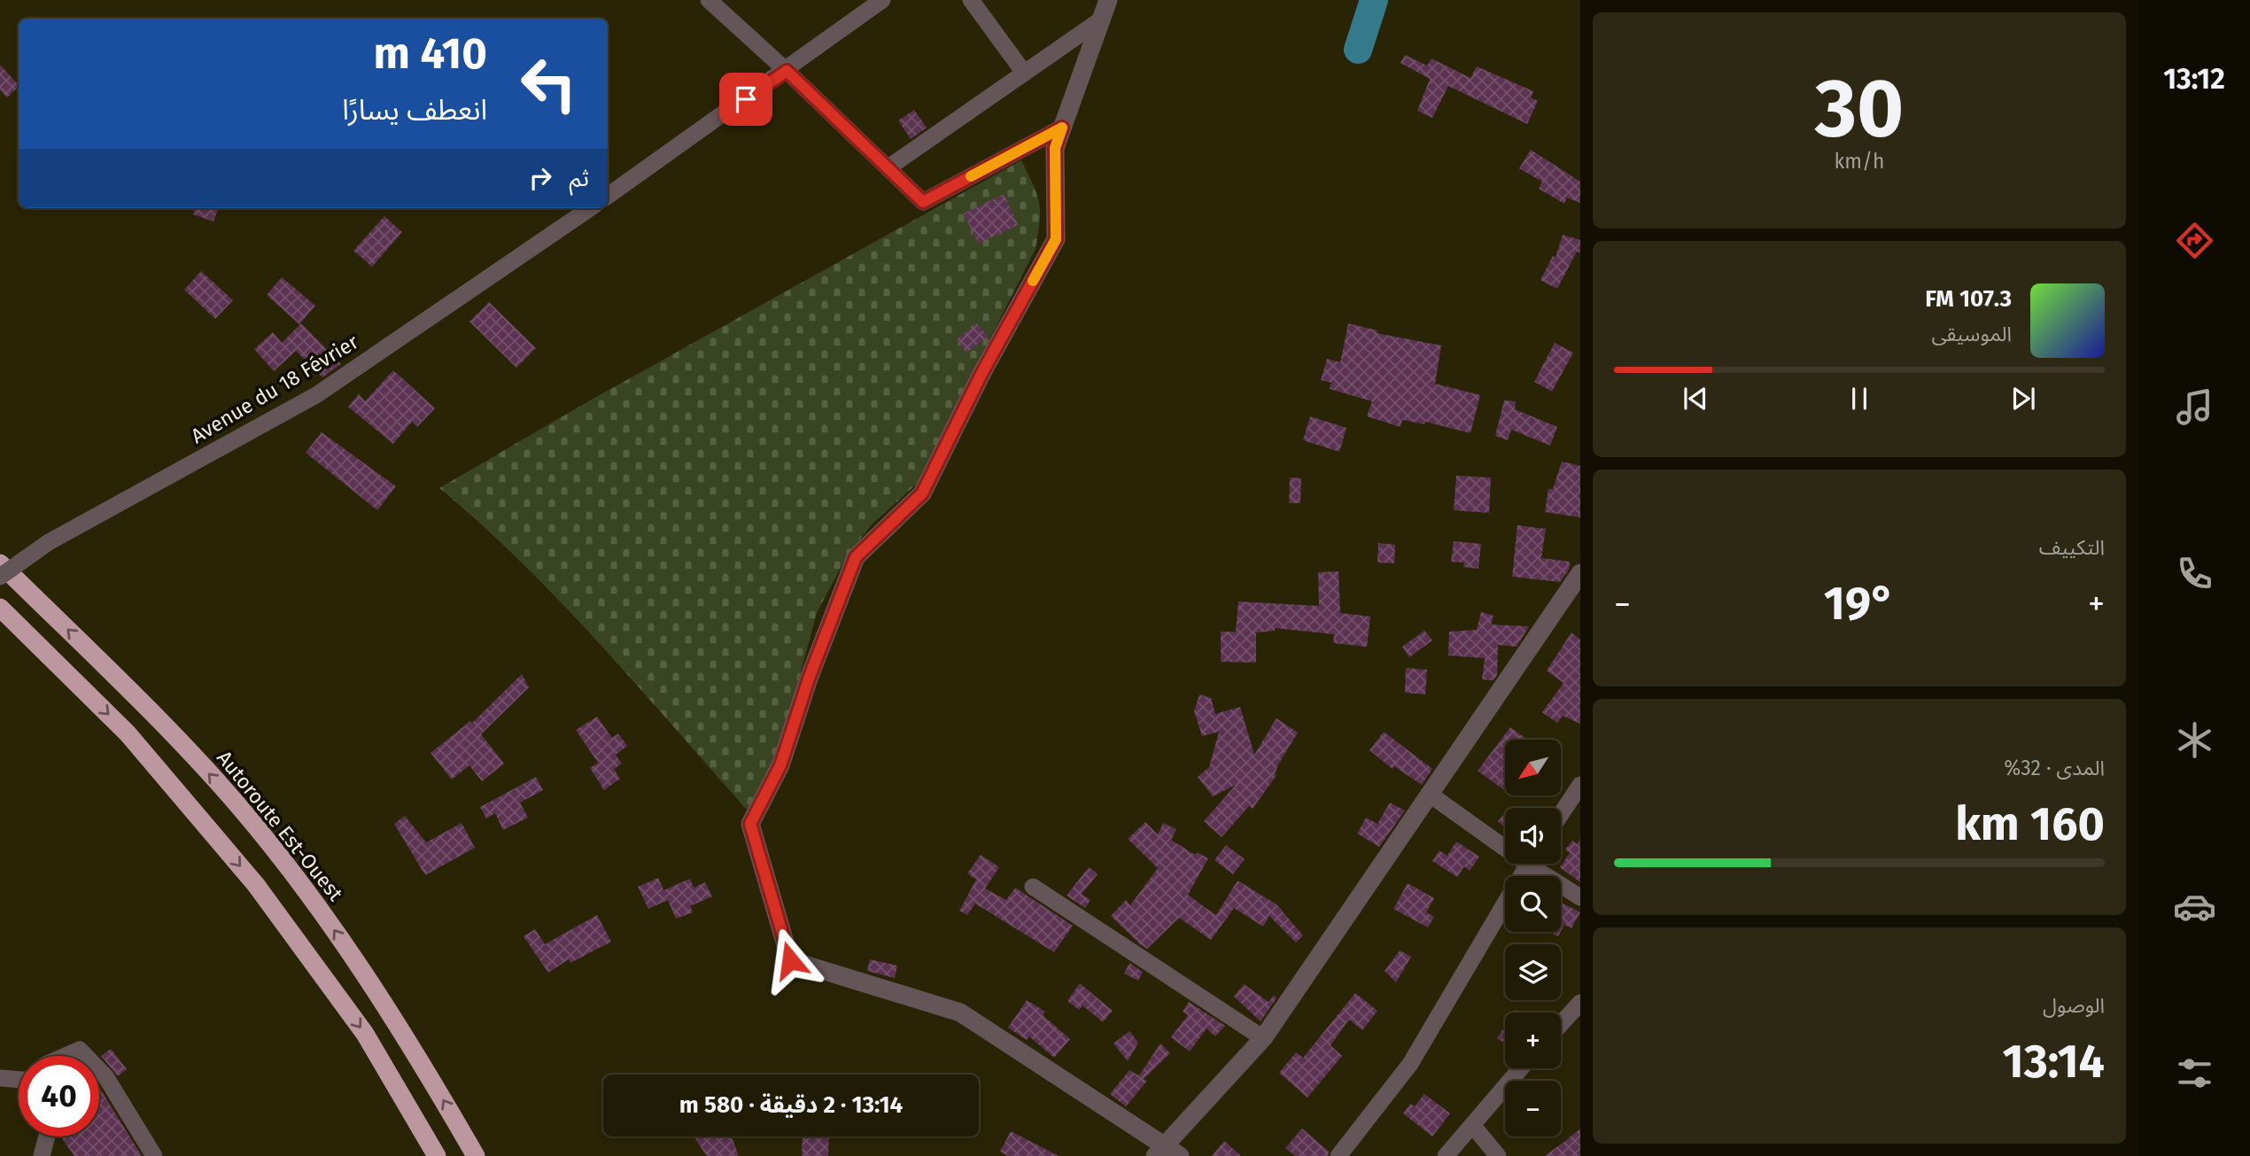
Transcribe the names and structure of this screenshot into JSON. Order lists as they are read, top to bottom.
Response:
{
  "streets": {
    "highway": ["Autoroute Est-Ouest"],
    "street": ["Avenue du 18 Février"]
  },
  "north": "bottom left",
  "page": {
    "tabs": "13:12",
    "tile": [
      ["30", "km/h"],
      "التكييف",
      ["المدى · 32%", "160 km"],
      ["الوصول", "13:14"]
    ],
    "turn": ["410 m", "انعطف يسارًا"],
    "then": "ثم",
    "song": ["107.3 FM", "الموسيقى"],
    "heat": ["−", "19°", "+"],
    "map_buttons": ["+", "−"],
    "limit": "40",
    "trip": "13:14 · 2 دقيقة · 580 m"
  }
}
